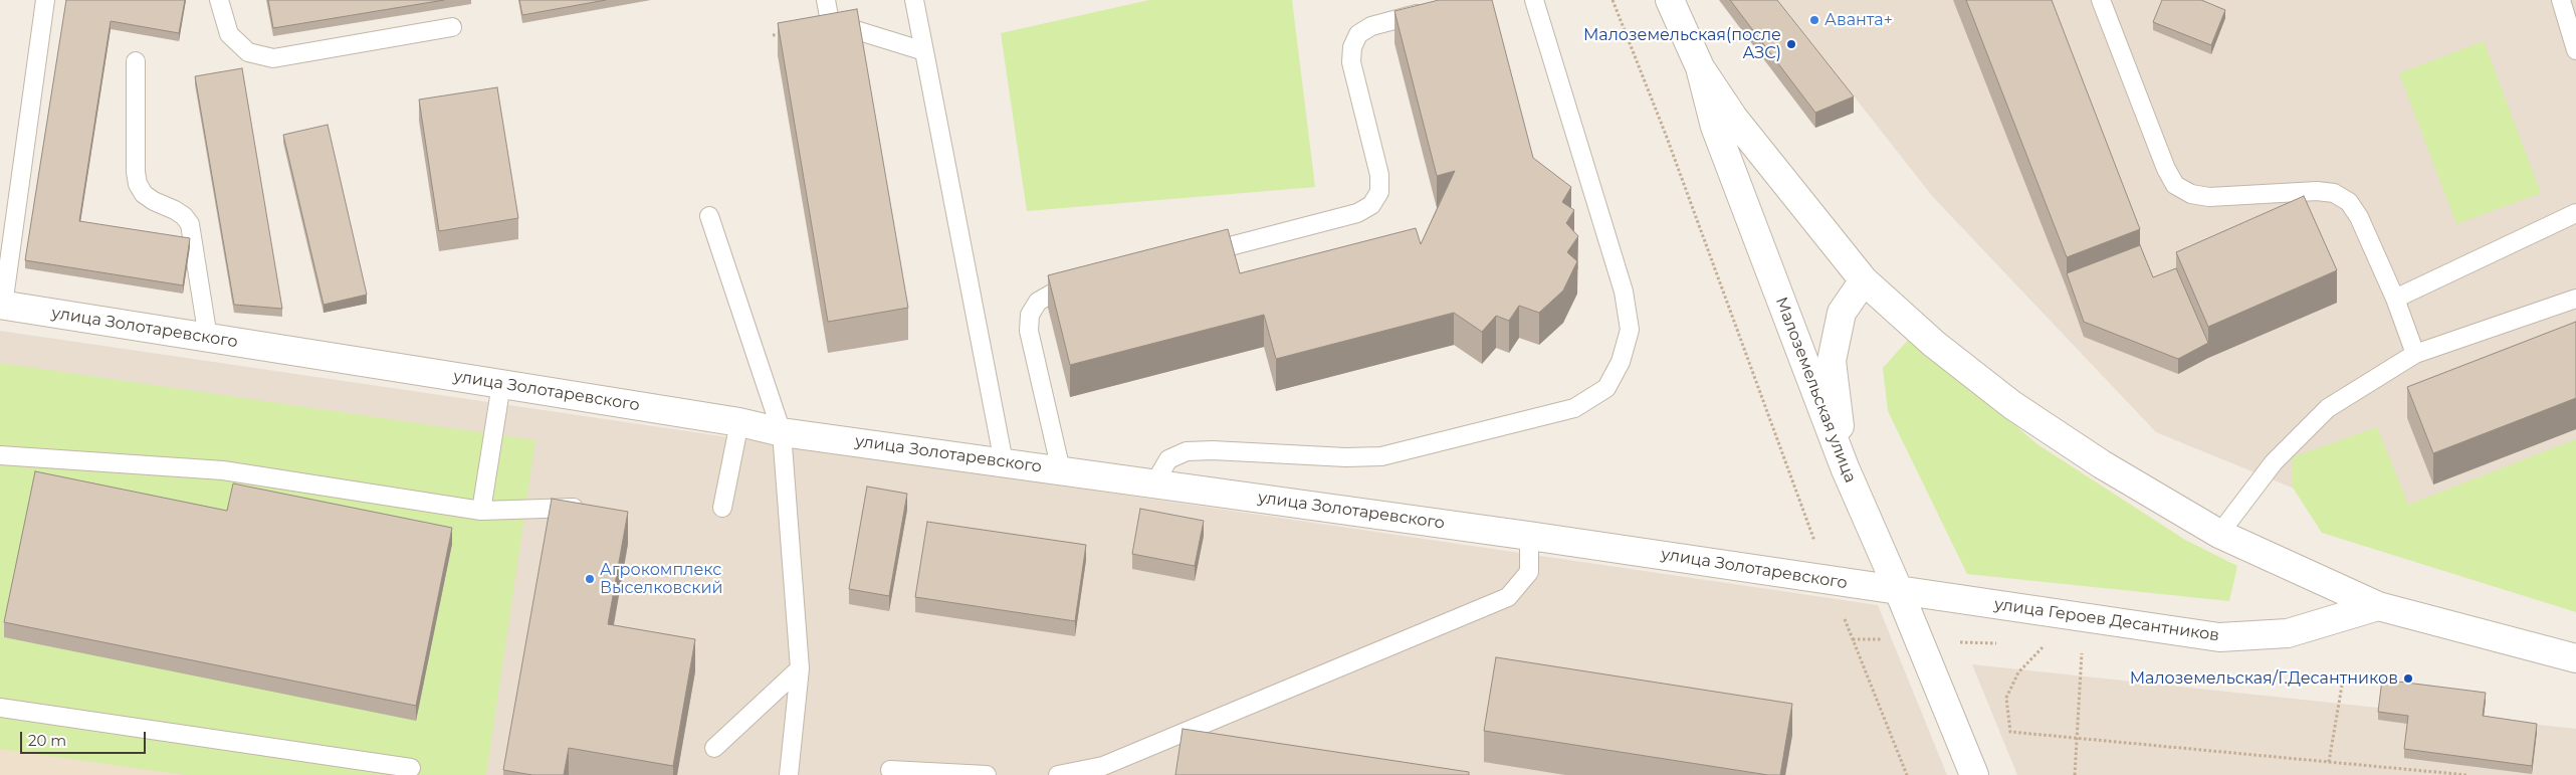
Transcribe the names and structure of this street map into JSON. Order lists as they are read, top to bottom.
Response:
{
  "streets": {
    "street": ["улица Золотаревского", "Малоземельская улица", "улица Героев Десантников"]
  },
  "crossings": [
    ["улица Золотаревского", "Малоземельская улица"],
    ["улица Золотаревского", "улица Героев Десантников"],
    ["Малоземельская улица", "улица Героев Десантников"]
  ],
  "places": [
    "Аванта+",
    "Малоземельская(после АЗС)",
    "Агрокомплекс Выселковский",
    "Малоземельская/Г.Десантников"
  ],
  "scale_bar": "20 m"
}
